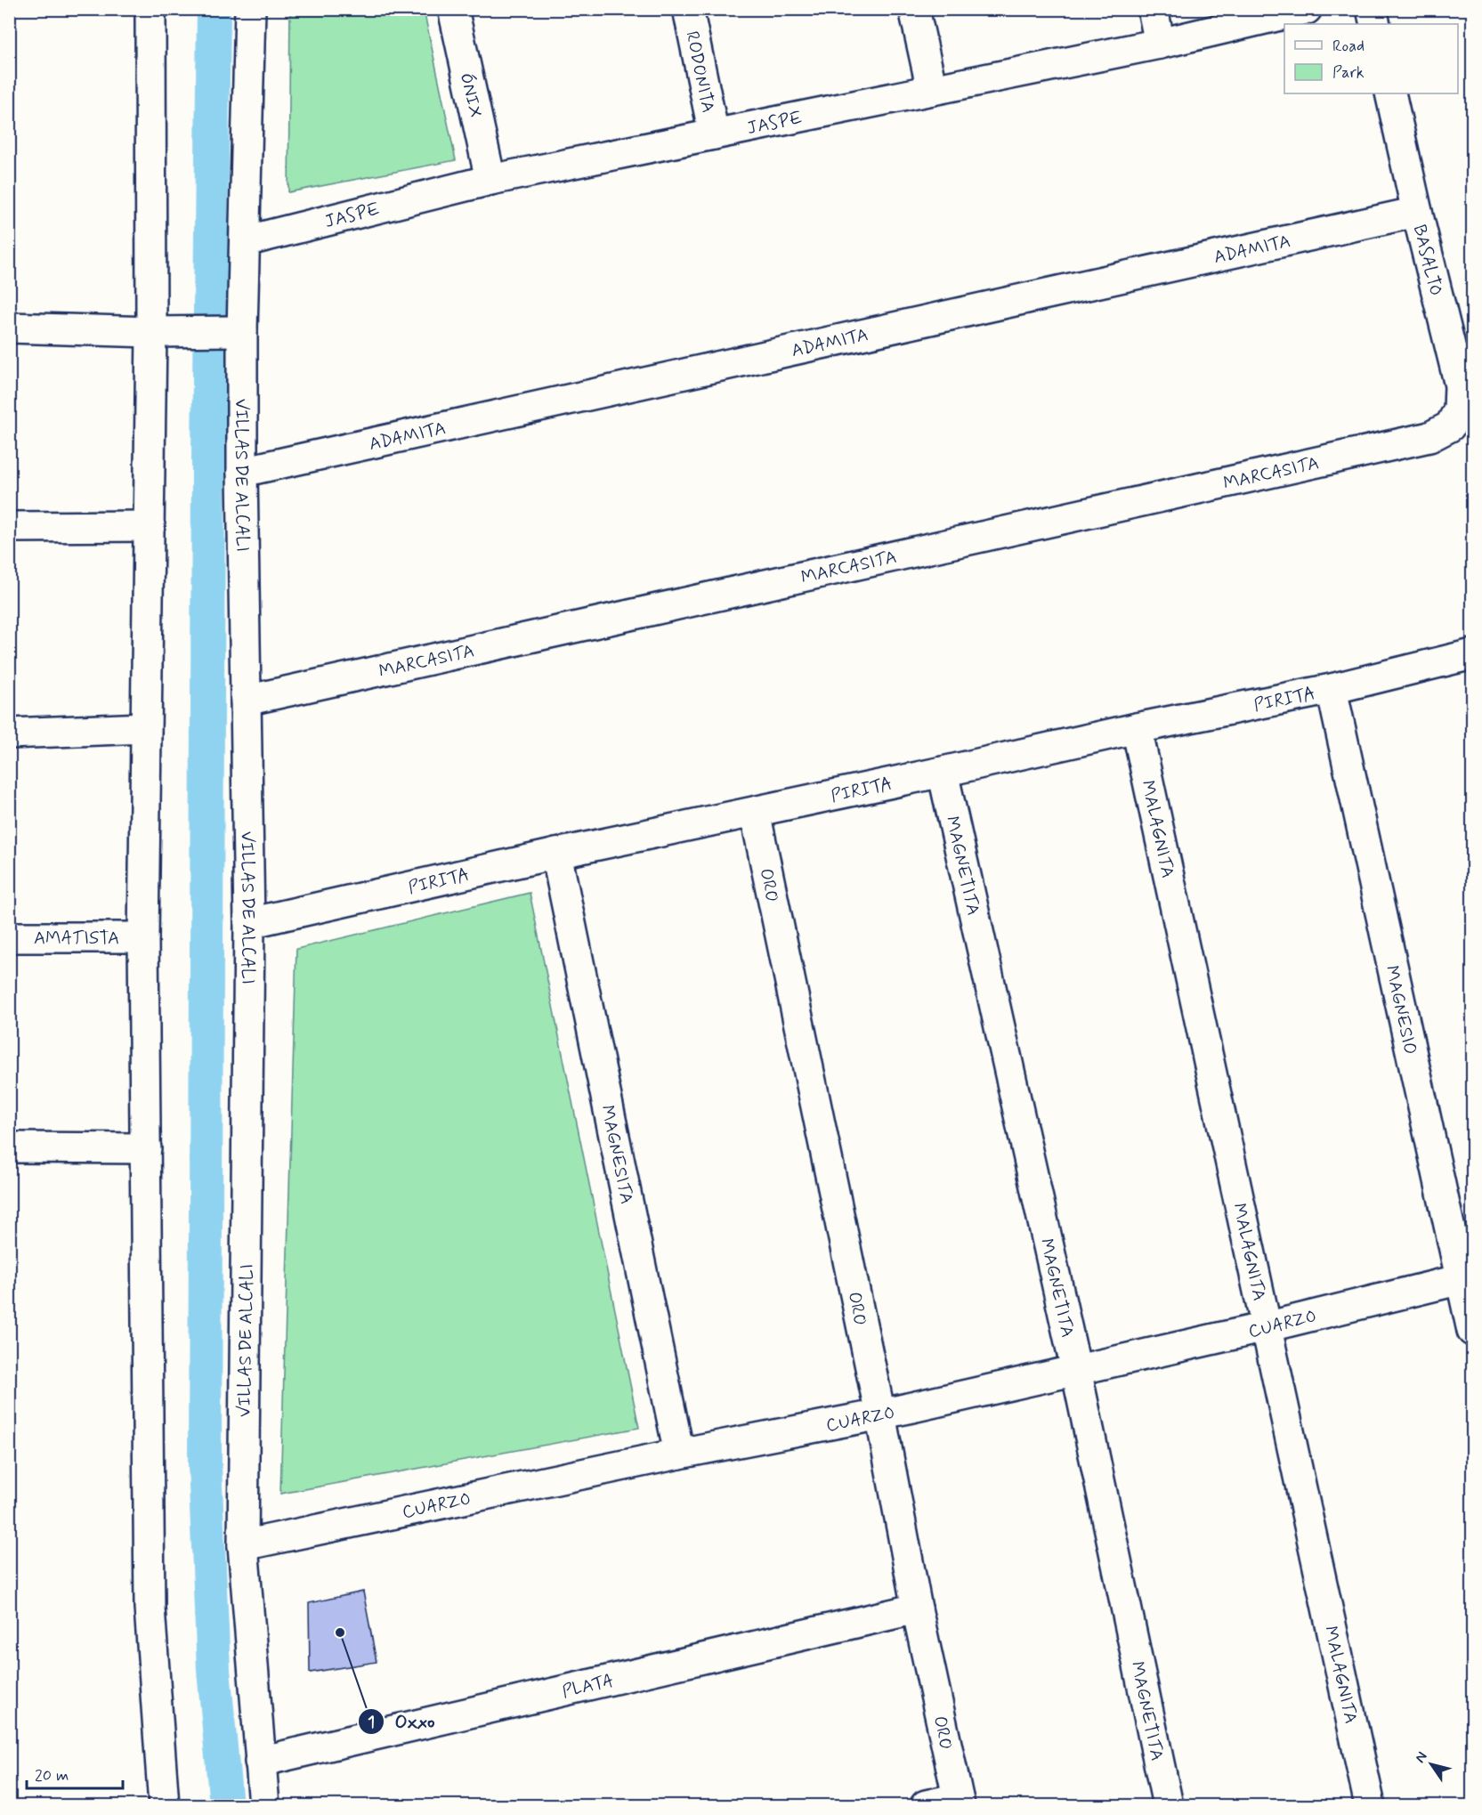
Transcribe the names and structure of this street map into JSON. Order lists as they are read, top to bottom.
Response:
{
  "streets": {
    "street": [
      "RODONITA",
      "ÓNIX",
      "JASPE",
      "ADAMITA",
      "BASALTO",
      "MARCASITA",
      "VILLAS DE ALCALI",
      "PIRITA",
      "MALAGNITA",
      "MAGNETITA",
      "ORO",
      "AMATISTA",
      "MAGNESIO",
      "MAGNESITA",
      "CUARZO",
      "PLATA"
    ]
  },
  "crossings": [
    ["RODONITA", "JASPE"],
    ["ÓNIX", "JASPE"],
    ["JASPE", "VILLAS DE ALCALI"],
    ["ADAMITA", "BASALTO"],
    ["ADAMITA", "VILLAS DE ALCALI"],
    ["BASALTO", "MARCASITA"],
    ["MARCASITA", "VILLAS DE ALCALI"],
    ["VILLAS DE ALCALI", "PIRITA"],
    ["VILLAS DE ALCALI", "CUARZO"],
    ["VILLAS DE ALCALI", "PLATA"],
    ["PIRITA", "MALAGNITA"],
    ["PIRITA", "MAGNETITA"],
    ["PIRITA", "ORO"],
    ["PIRITA", "MAGNESIO"],
    ["PIRITA", "MAGNESITA"],
    ["MALAGNITA", "CUARZO"],
    ["MAGNETITA", "CUARZO"],
    ["ORO", "CUARZO"],
    ["ORO", "PLATA"],
    ["MAGNESIO", "CUARZO"],
    ["MAGNESITA", "CUARZO"]
  ],
  "places": ["Oxxo"],
  "legend": ["Road", "Park"],
  "scale_bar": "20 m",
  "north": "top left"
}
